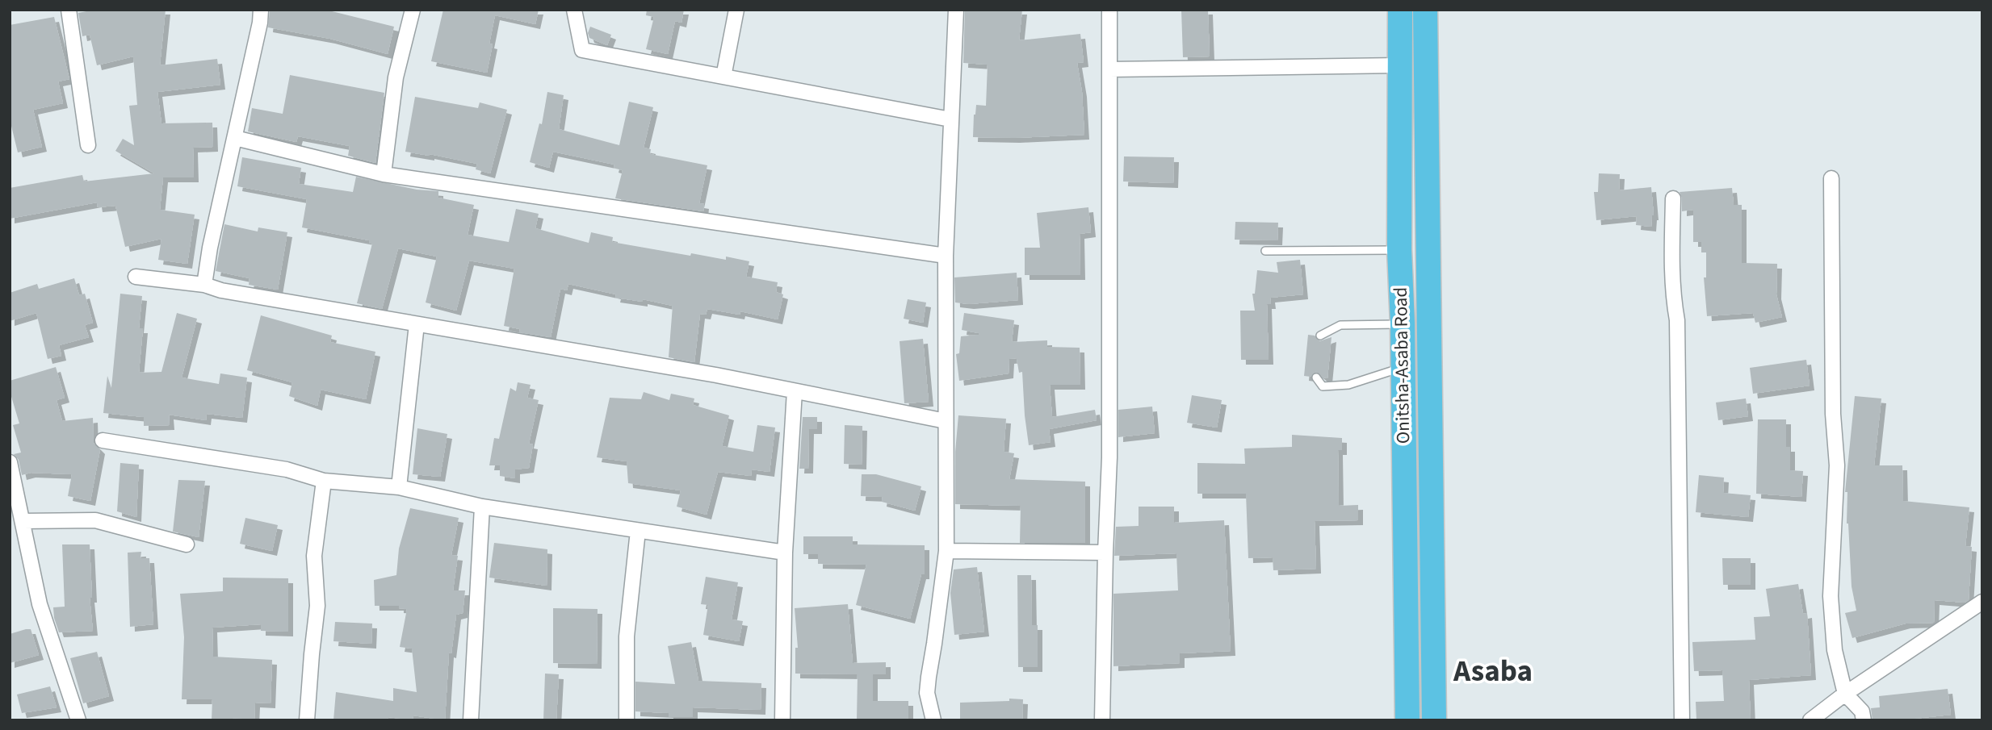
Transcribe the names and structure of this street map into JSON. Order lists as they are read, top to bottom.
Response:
{
  "streets": {
    "highway": ["Onitsha-Asaba Road"]
  },
  "districts": ["Asaba"]
}
